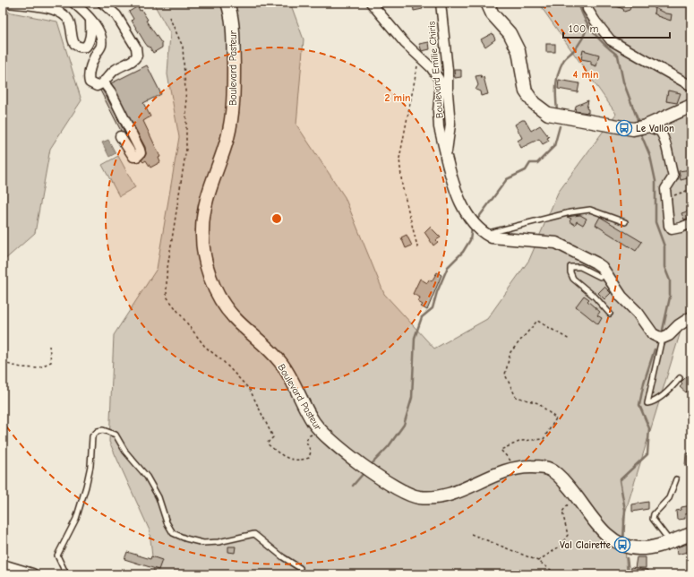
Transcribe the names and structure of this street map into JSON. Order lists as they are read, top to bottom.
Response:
{
  "streets": {
    "main road": ["Boulevard Pasteur"],
    "street": ["Boulevard Emilie Chiris"]
  },
  "places": {
    "bus stop": ["Le Vallon", "Val Clairette"]
  },
  "scale_bar": "100 m",
  "rings": ["4 min", "2 min"]
}
